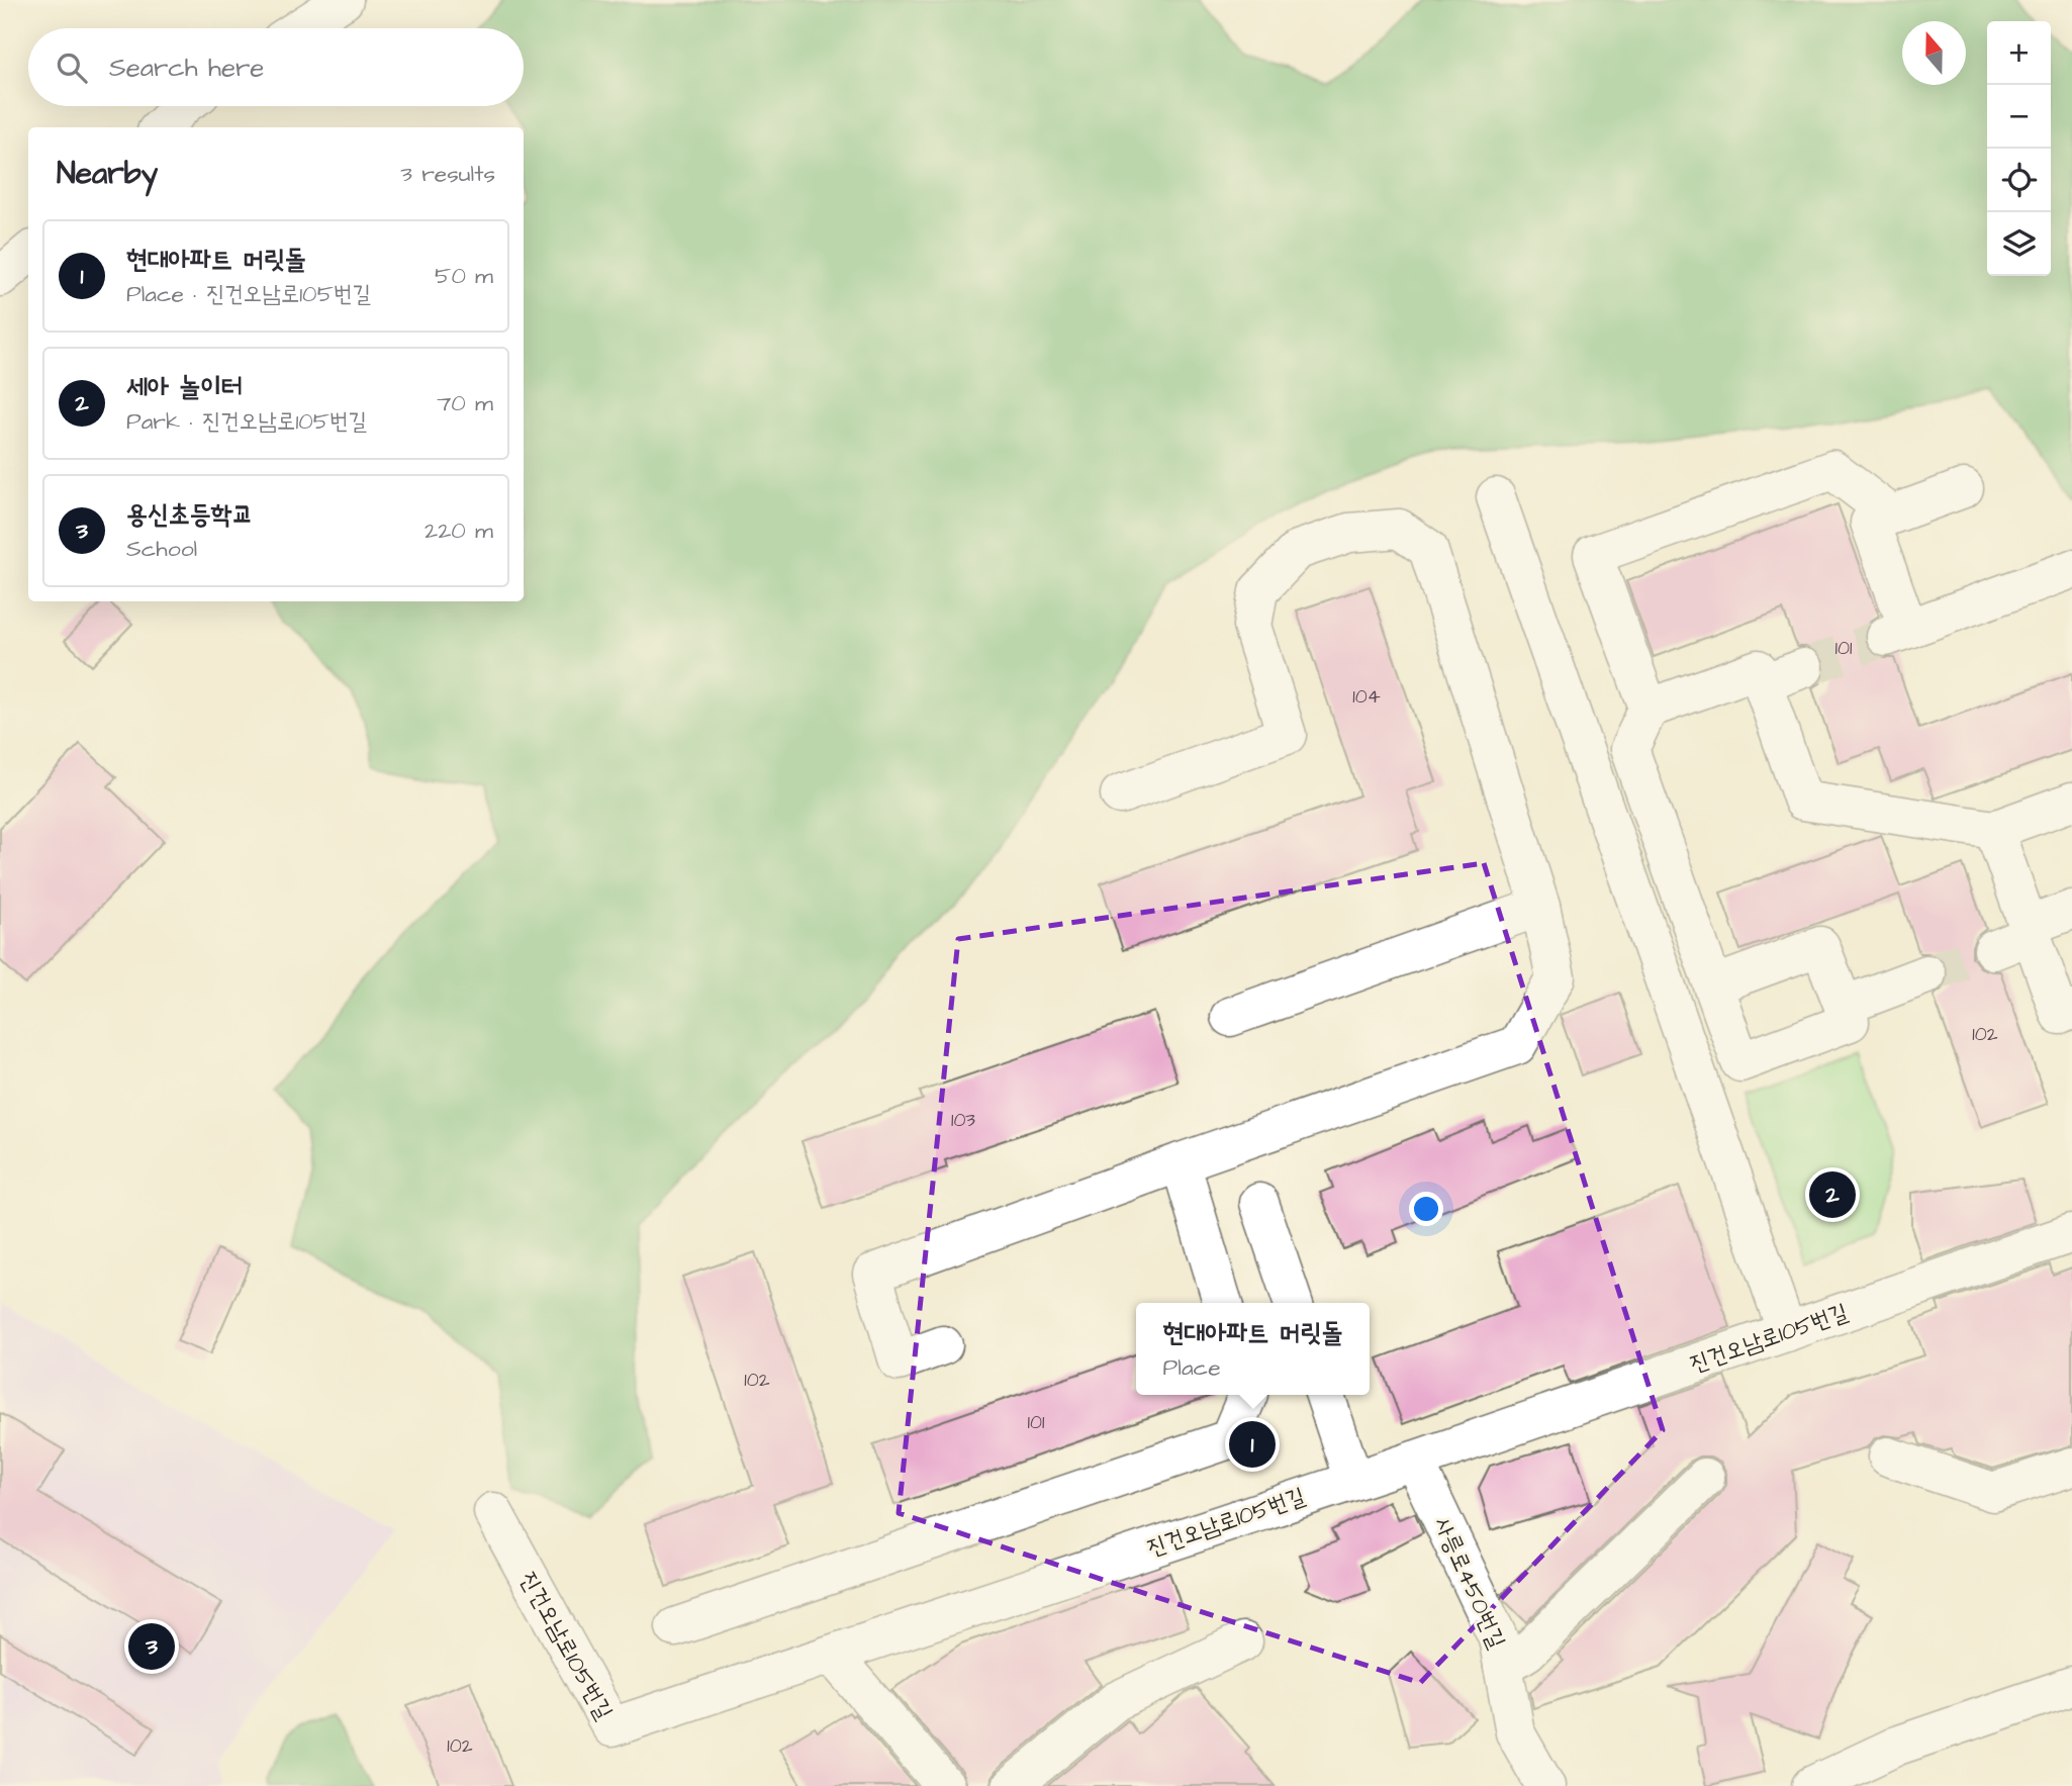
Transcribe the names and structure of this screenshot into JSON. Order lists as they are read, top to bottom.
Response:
{
  "streets": {
    "street": ["진건오남로105번길", "사릉로450번길"]
  },
  "crossings": [
    ["진건오남로105번길", "사릉로450번길"]
  ],
  "house_numbers": [
    "101",
    "104",
    "102",
    "103",
    "102",
    "101",
    "102"
  ],
  "north": "top",
  "page": {
    "map_buttons": ["+", "−"],
    "search": "Search here",
    "heading": ["Nearby", "3 results"],
    "list": [
      {
        "mark": "1",
        "name": "현대아파트 머릿돌",
        "note": "Place · 진건오남로105번길",
        "value": "50 m"
      },
      {
        "mark": "2",
        "name": "세아 놀이터",
        "note": "Park · 진건오남로105번길",
        "value": "70 m"
      },
      {
        "mark": "3",
        "name": "용신초등학교",
        "note": "School",
        "value": "220 m"
      }
    ],
    "pins": ["2", "1", "3"],
    "popup": ["현대아파트 머릿돌", "Place"]
  }
}
